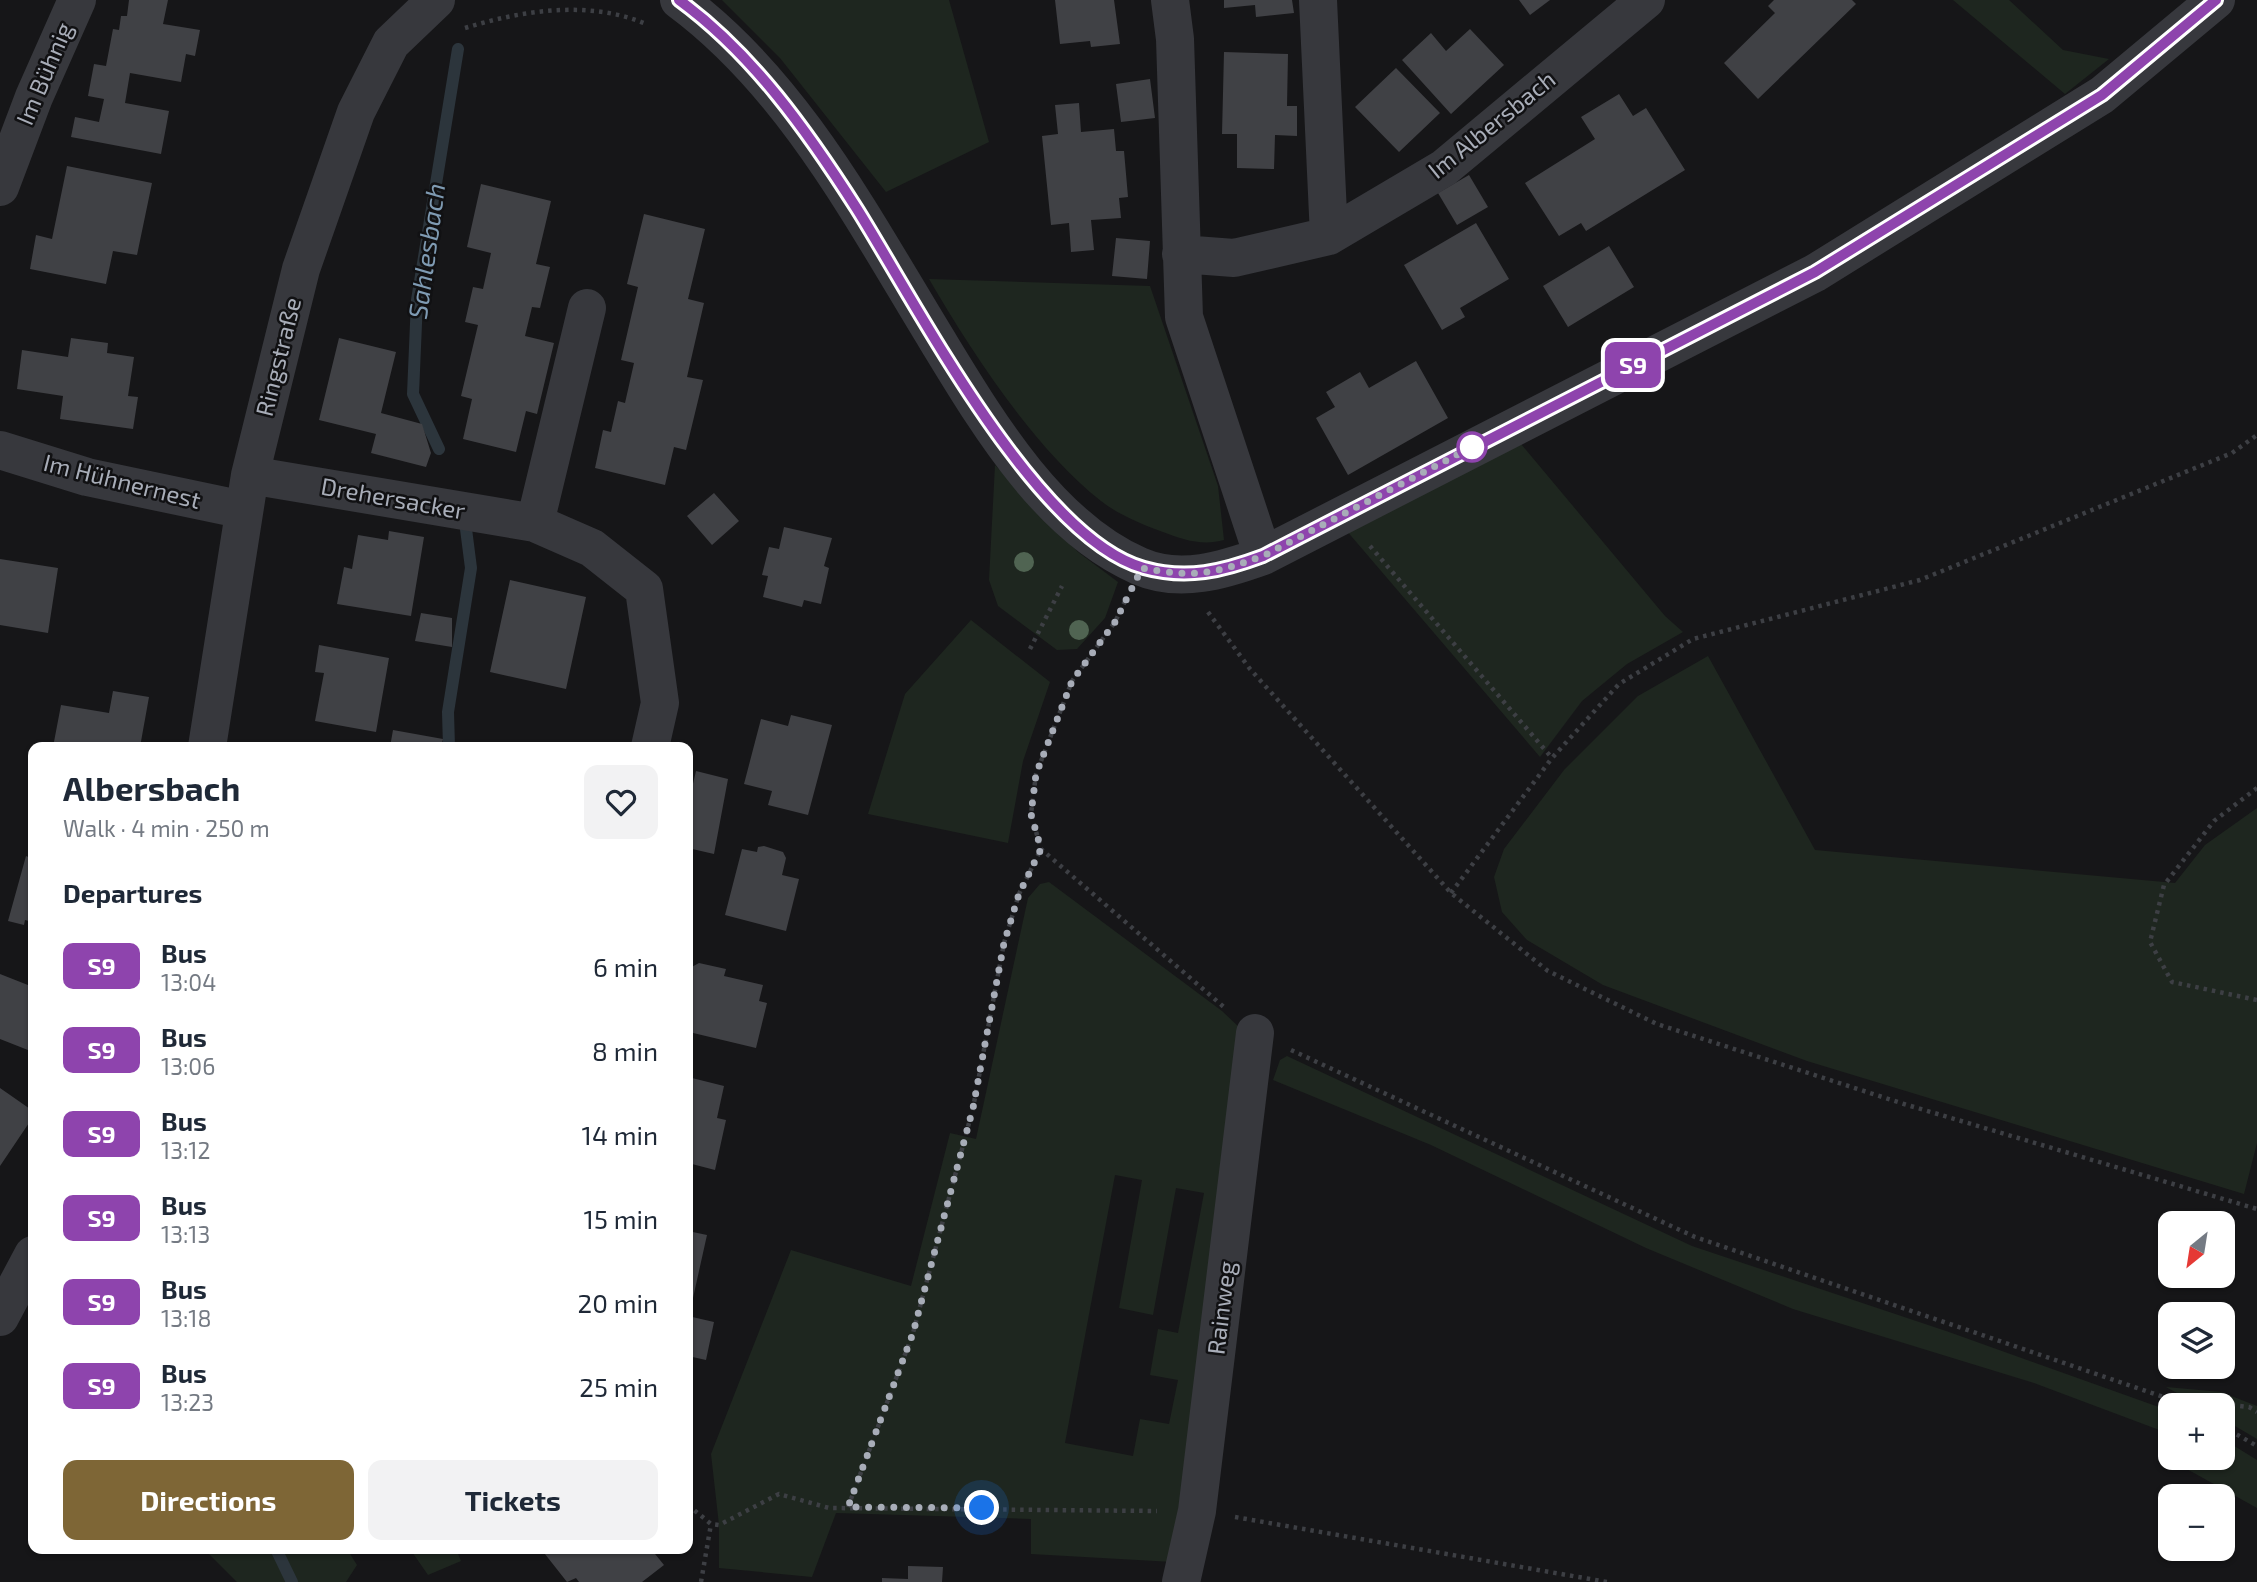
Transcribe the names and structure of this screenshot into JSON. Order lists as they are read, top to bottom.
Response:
{
  "streets": {
    "street": [
      "Im Bühnig",
      "Im Albersbach",
      "Ringstraße",
      "Im Hühnernest",
      "Drehersacker",
      "Rainweg"
    ]
  },
  "crossings": [
    ["Ringstraße", "Im Hühnernest"],
    ["Ringstraße", "Drehersacker"],
    ["Im Hühnernest", "Drehersacker"]
  ],
  "water": ["Sahlesbach"],
  "lines": ["bus line S9"],
  "north": "bottom left",
  "page": {
    "on_map": "S9",
    "heading": [
      ["Albersbach", "Walk · 4 min · 250 m"],
      "Departures"
    ],
    "list": [
      {
        "mark": "S9",
        "name": "Bus",
        "note": "13:04",
        "value": "6 min"
      },
      {
        "mark": "S9",
        "name": "Bus",
        "note": "13:06",
        "value": "8 min"
      },
      {
        "mark": "S9",
        "name": "Bus",
        "note": "13:12",
        "value": "14 min"
      },
      {
        "mark": "S9",
        "name": "Bus",
        "note": "13:13",
        "value": "15 min"
      },
      {
        "mark": "S9",
        "name": "Bus",
        "note": "13:18",
        "value": "20 min"
      },
      {
        "mark": "S9",
        "name": "Bus",
        "note": "13:23",
        "value": "25 min"
      }
    ],
    "map_buttons": ["+", "−"],
    "buttons": ["Directions", "Tickets"]
  }
}
